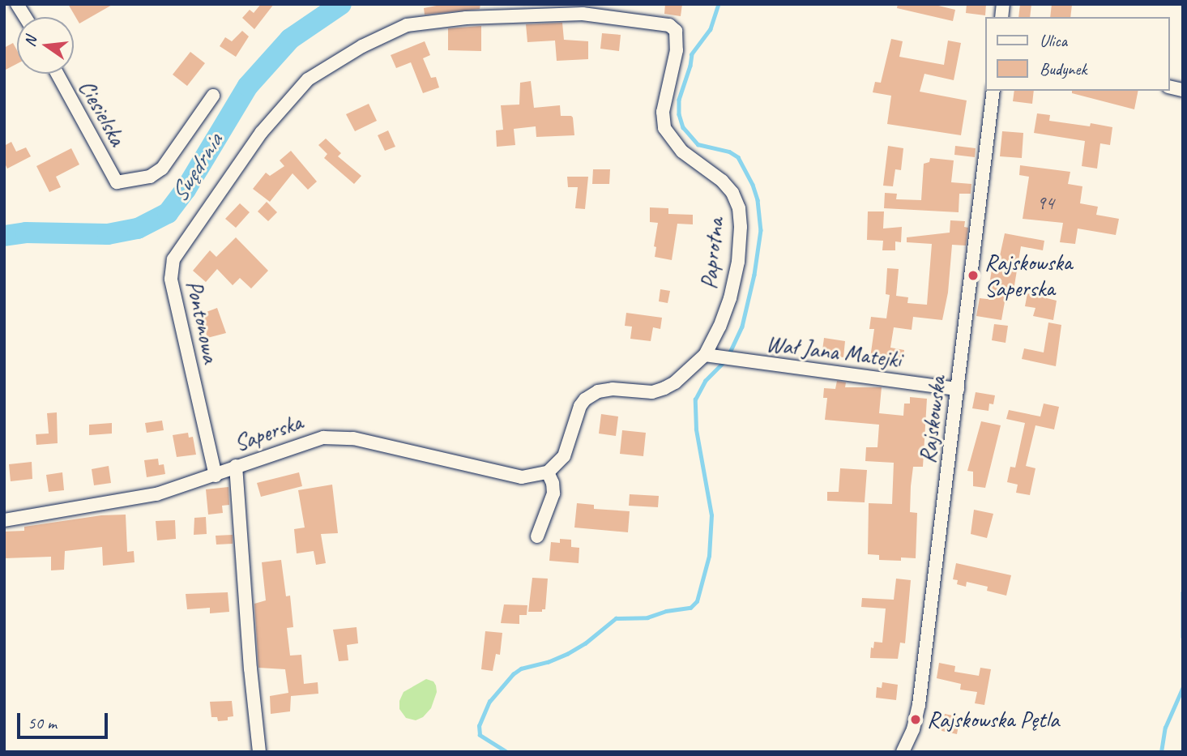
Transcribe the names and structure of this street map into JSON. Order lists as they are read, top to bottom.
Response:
{
  "streets": {
    "street": [
      "Ciesielska",
      "Paprotna",
      "Pontonowa",
      "Wał Jana Matejki",
      "Rajskowska",
      "Saperska"
    ]
  },
  "crossings": [
    ["Paprotna", "Pontonowa"],
    ["Paprotna", "Wał Jana Matejki"],
    ["Pontonowa", "Saperska"],
    ["Wał Jana Matejki", "Rajskowska"]
  ],
  "water": ["Swędrnia"],
  "places": ["Rajskowska Saperska", "Rajskowska Pętla"],
  "house_numbers": ["94"],
  "legend": ["Ulica", "Budynek"],
  "scale_bar": "50 m",
  "north": "left"
}
